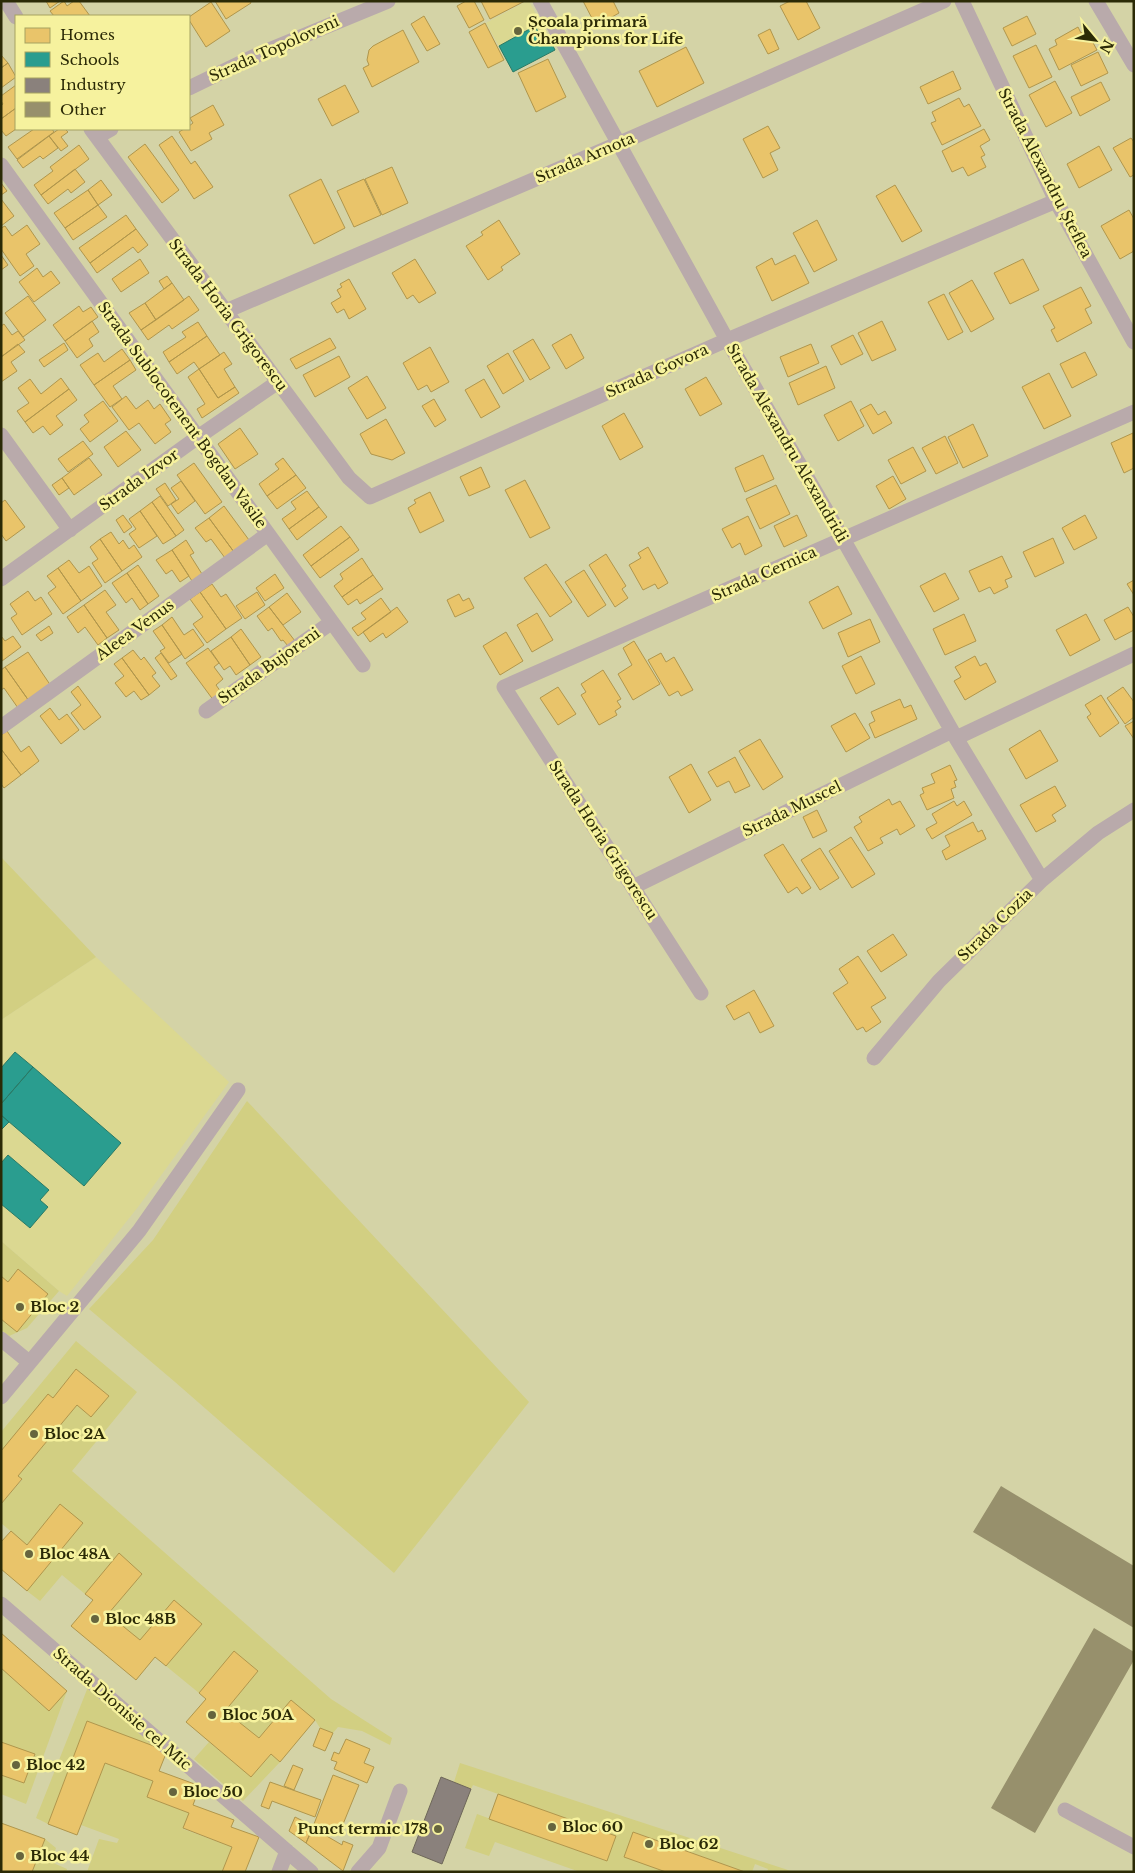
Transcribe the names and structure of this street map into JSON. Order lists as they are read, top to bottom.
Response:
{
  "streets": {
    "street": [
      "Strada Topoloveni",
      "Strada Arnota",
      "Strada Alexandru Șteflea",
      "Strada Horia Grigorescu",
      "Strada Govora",
      "Strada Sublocotenent Bogdan Vasile",
      "Strada Alexandru Alexandridi",
      "Strada Izvor",
      "Strada Cernica",
      "Aleea Venus",
      "Strada Bujoreni",
      "Strada Muscel",
      "Strada Cozia",
      "Strada Dionisie cel Mic"
    ]
  },
  "crossings": [
    ["Strada Arnota", "Strada Horia Grigorescu"],
    ["Strada Arnota", "Strada Alexandru Alexandridi"],
    ["Strada Alexandru Șteflea", "Strada Govora"],
    ["Strada Horia Grigorescu", "Strada Govora"],
    ["Strada Horia Grigorescu", "Strada Izvor"],
    ["Strada Horia Grigorescu", "Strada Cernica"],
    ["Strada Horia Grigorescu", "Strada Muscel"],
    ["Strada Govora", "Strada Alexandru Alexandridi"],
    ["Strada Sublocotenent Bogdan Vasile", "Strada Izvor"],
    ["Strada Sublocotenent Bogdan Vasile", "Aleea Venus"],
    ["Strada Sublocotenent Bogdan Vasile", "Strada Bujoreni"],
    ["Strada Alexandru Alexandridi", "Strada Cernica"],
    ["Strada Alexandru Alexandridi", "Strada Muscel"],
    ["Strada Alexandru Alexandridi", "Strada Cozia"]
  ],
  "places": [
    "Școala primară Champions for Life",
    "Bloc 2",
    "Bloc 2A",
    "Bloc 48A",
    "Bloc 48B",
    "Bloc 50A",
    "Bloc 42",
    "Bloc 50",
    "Bloc 60",
    "Punct termic 178",
    "Bloc 62",
    "Bloc 44"
  ],
  "legend": [
    "Homes",
    "Schools",
    "Industry",
    "Other"
  ],
  "north": "bottom right"
}
